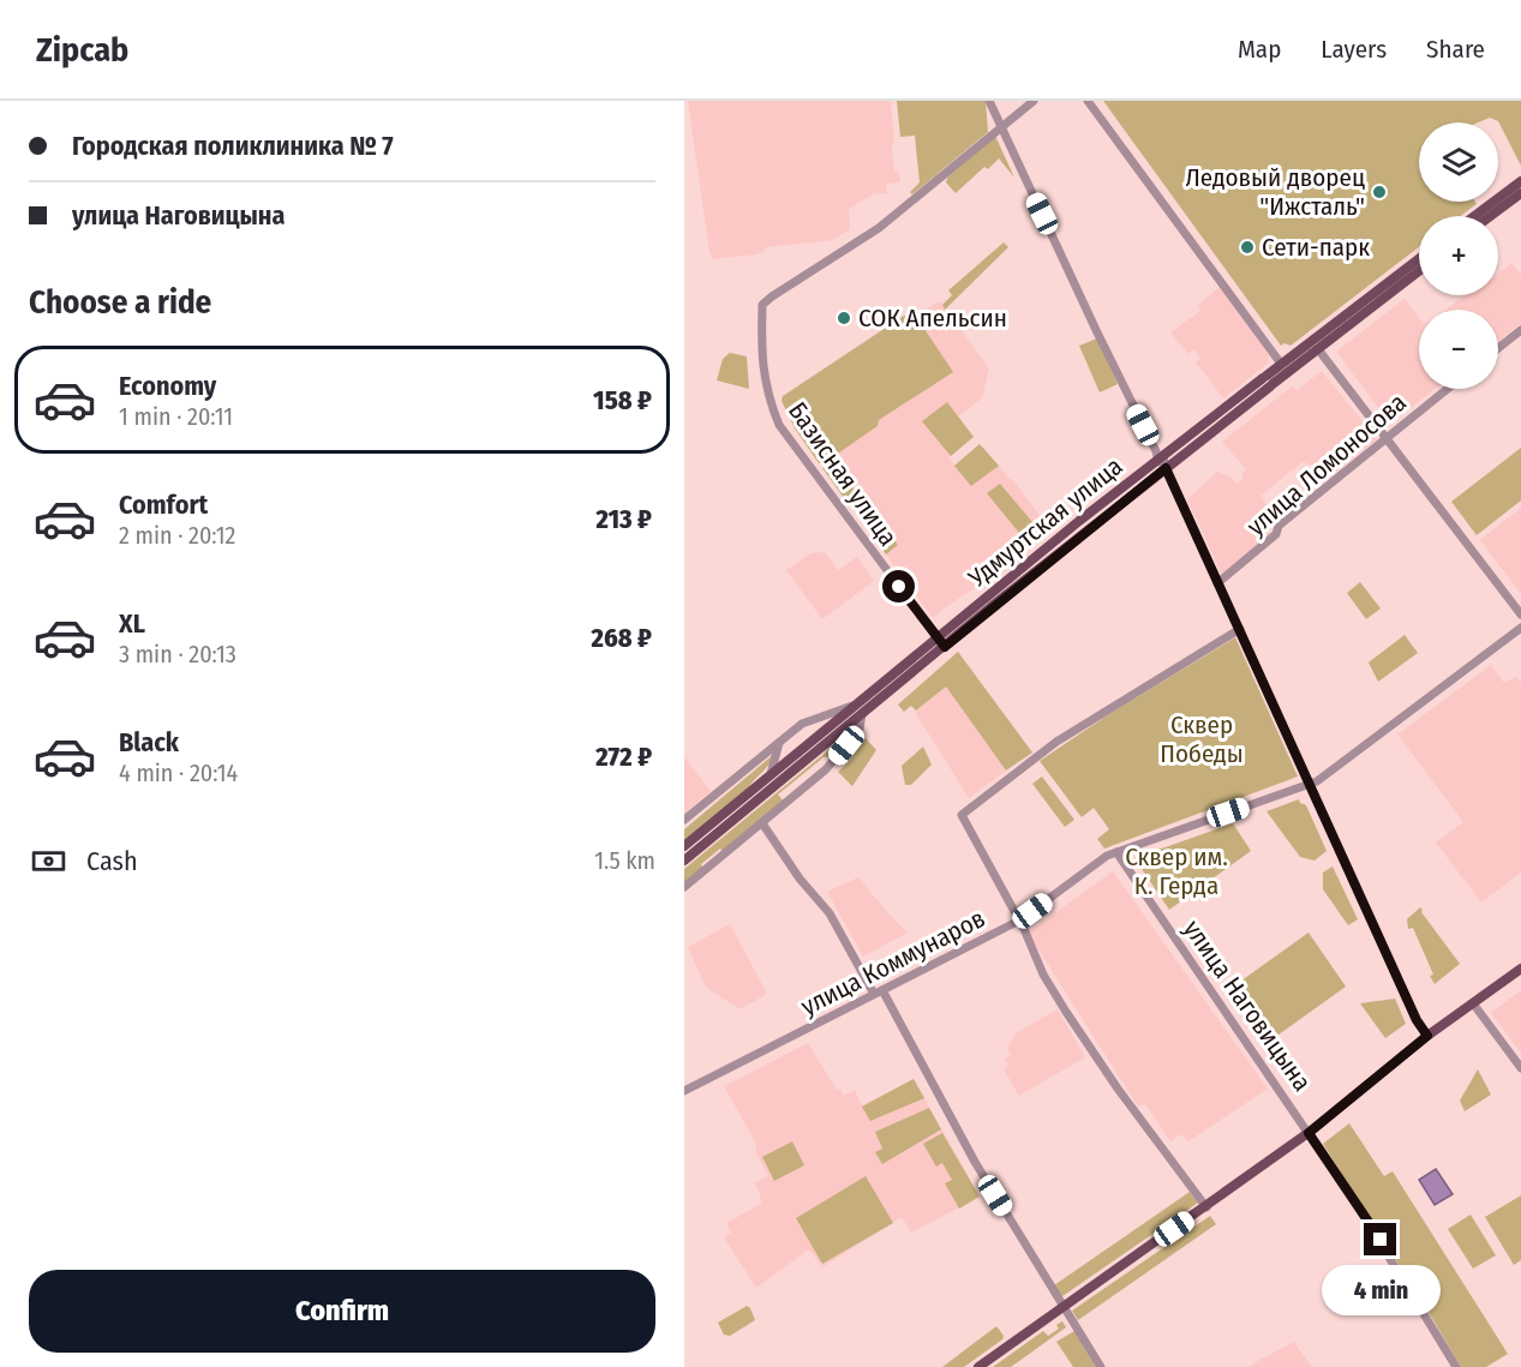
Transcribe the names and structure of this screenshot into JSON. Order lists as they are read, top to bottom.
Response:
{
  "streets": {
    "main road": ["Удмуртская улица"],
    "street": [
      "улица Ломоносова",
      "Базисная улица",
      "улица Коммунаров",
      "улица Наговицына"
    ]
  },
  "crossings": [
    ["Базисная улица", "Удмуртская улица"],
    ["улица Коммунаров", "улица Наговицына"]
  ],
  "parks": ["Сквер Победы", "Сквер им. К. Герда"],
  "places": ["Ледовый дворец \"Ижсталь\"", "Сети-парк", "СОК Апельсин"],
  "page": {
    "header": "Zipcab",
    "nav": ["Map", "Layers", "Share"],
    "banner": ["Городская поликлиника № 7", "улица Наговицына"],
    "map_buttons": ["+", "−"],
    "heading": "Choose a ride",
    "list": [
      {
        "name": "Economy",
        "note": "1 min · 20:11",
        "value": "158 ₽"
      },
      {
        "name": "Comfort",
        "note": "2 min · 20:12",
        "value": "213 ₽"
      },
      {
        "name": "XL",
        "note": "3 min · 20:13",
        "value": "268 ₽"
      },
      {
        "name": "Black",
        "note": "4 min · 20:14",
        "value": "272 ₽"
      }
    ],
    "pay": ["Cash", "1.5 km"],
    "buttons": "Confirm",
    "bubble": "4 min"
  }
}
